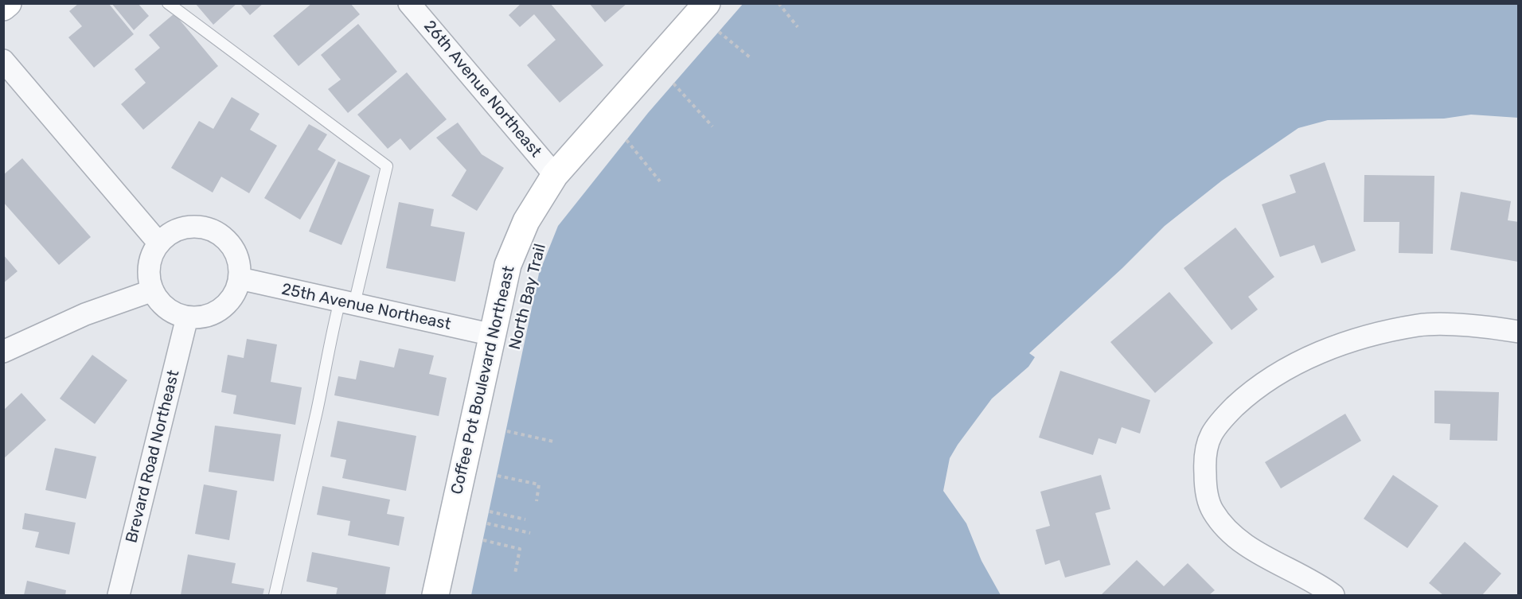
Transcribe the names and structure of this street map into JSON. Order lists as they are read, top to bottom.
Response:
{
  "streets": {
    "street": [
      "26th Avenue Northeast",
      "25th Avenue Northeast",
      "Coffee Pot Boulevard Northeast",
      "Brevard Road Northeast"
    ]
  },
  "crossings": [
    ["26th Avenue Northeast", "Coffee Pot Boulevard Northeast"],
    ["25th Avenue Northeast", "Coffee Pot Boulevard Northeast"],
    ["25th Avenue Northeast", "Brevard Road Northeast"]
  ]
}
